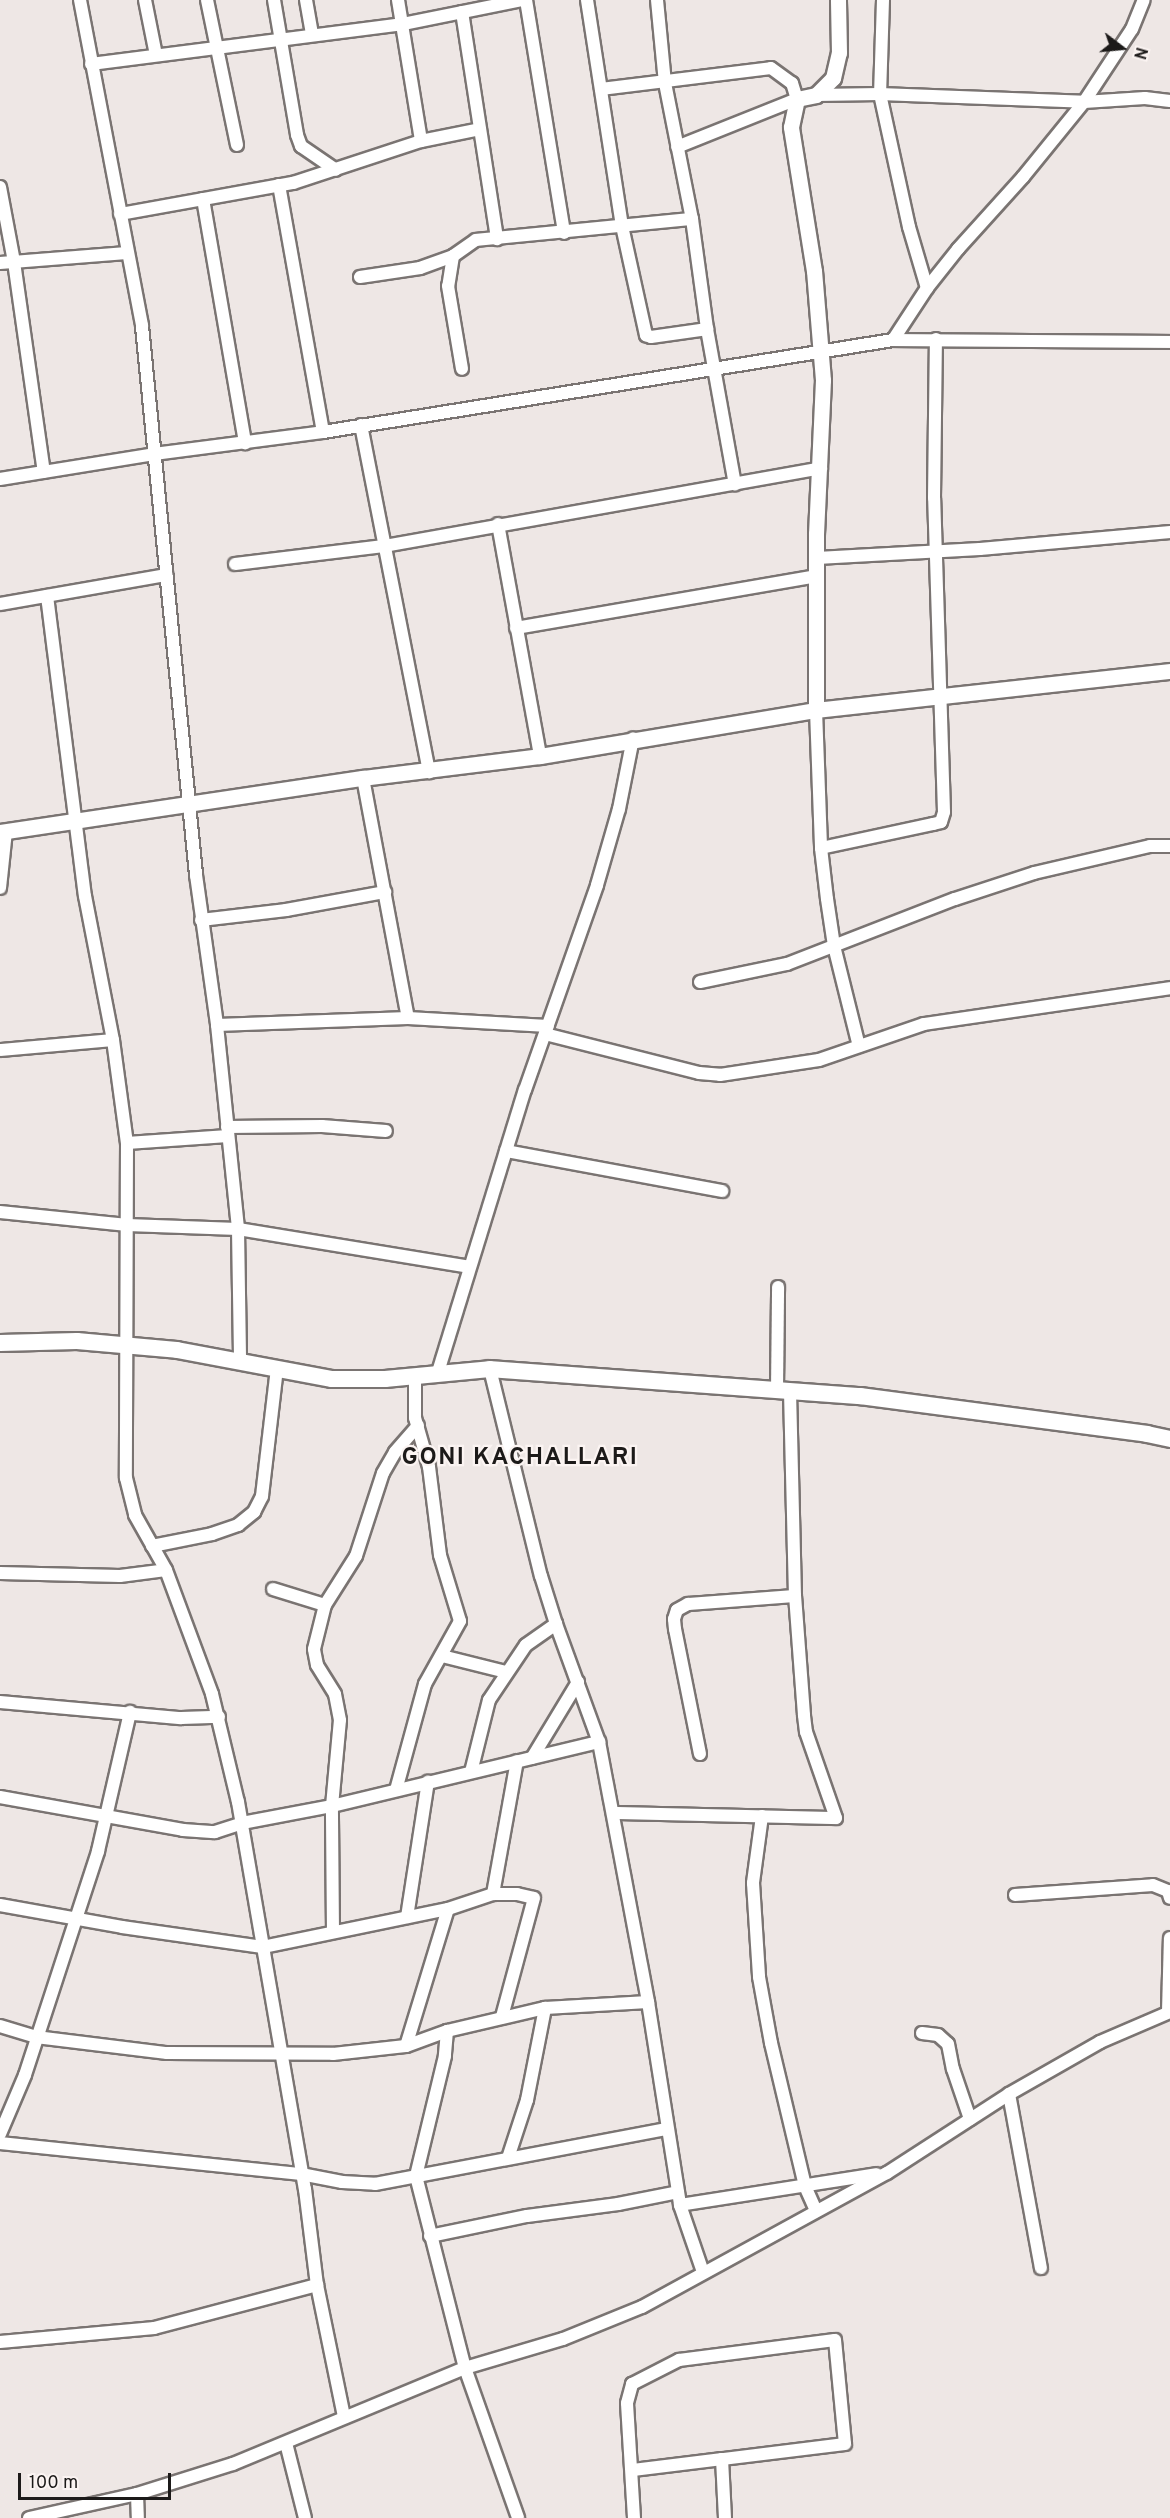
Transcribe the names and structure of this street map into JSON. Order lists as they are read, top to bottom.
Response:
{
  "districts": ["GONI KACHALLARI"],
  "scale_bar": "100 m",
  "north": "right"
}
